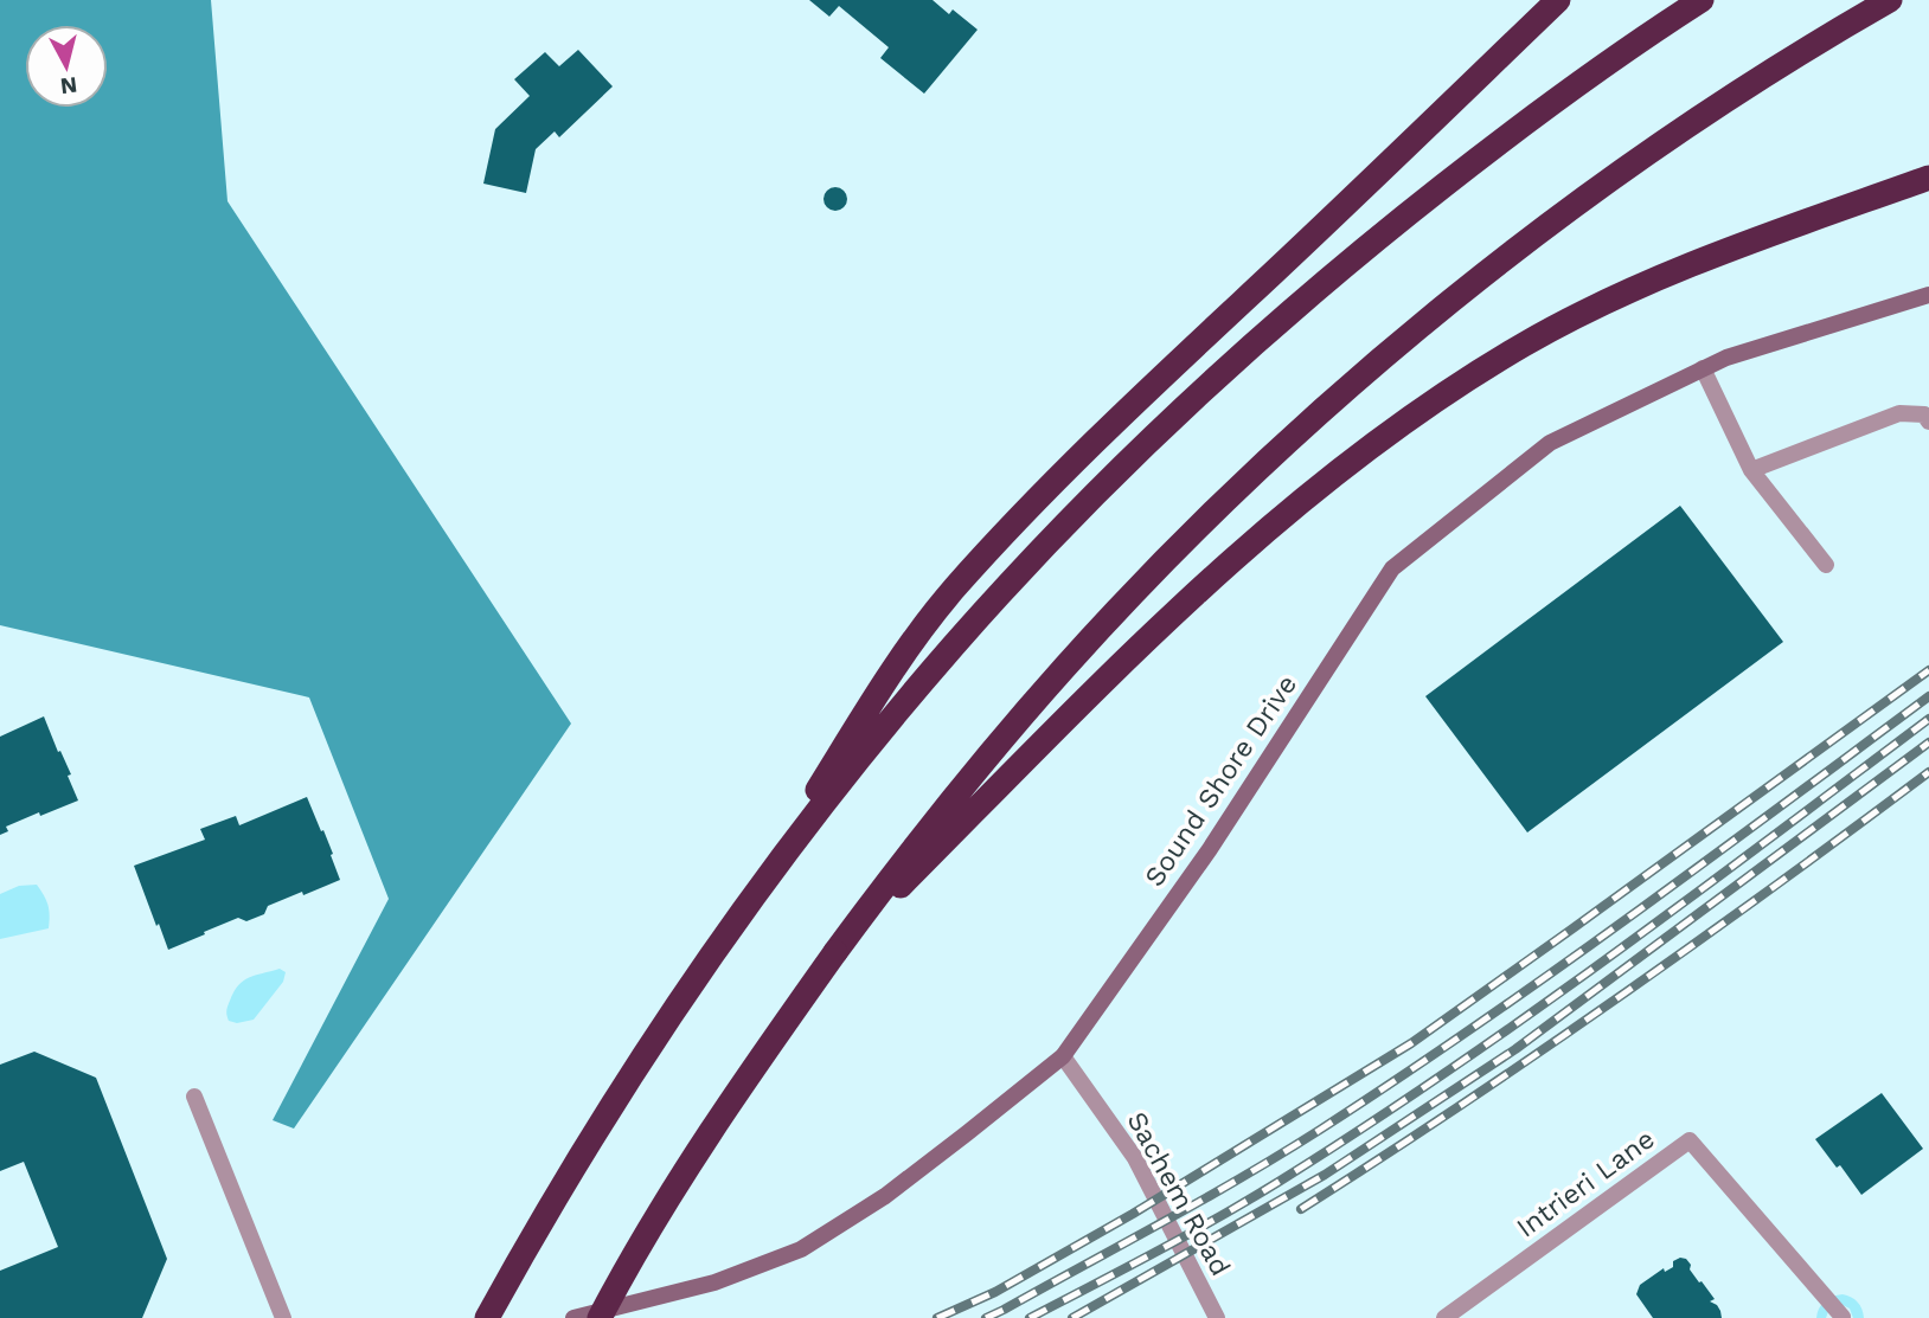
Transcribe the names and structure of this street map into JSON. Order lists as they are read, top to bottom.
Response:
{
  "streets": {
    "main road": ["Sound Shore Drive"],
    "street": ["Intrieri Lane", "Sachem Road"]
  },
  "crossings": [
    ["Sound Shore Drive", "Sachem Road"]
  ],
  "north": "bottom"
}
